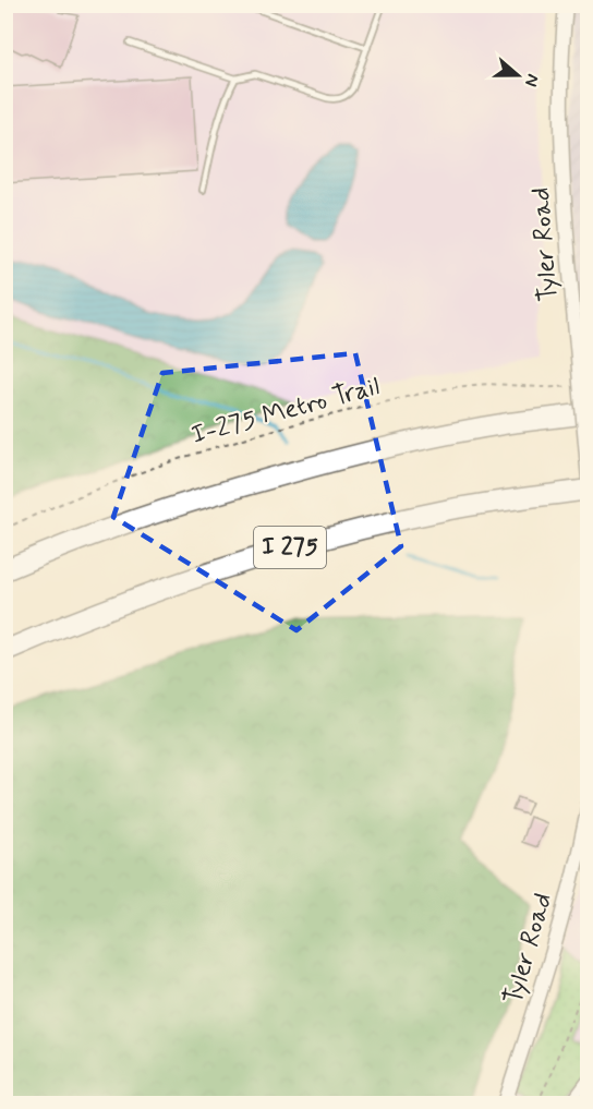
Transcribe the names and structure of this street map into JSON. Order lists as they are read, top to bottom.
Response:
{
  "streets": {
    "highway": ["I 275"],
    "street": ["Tyler Road"],
    "path": ["I-275 Metro Trail"]
  },
  "north": "right"
}
